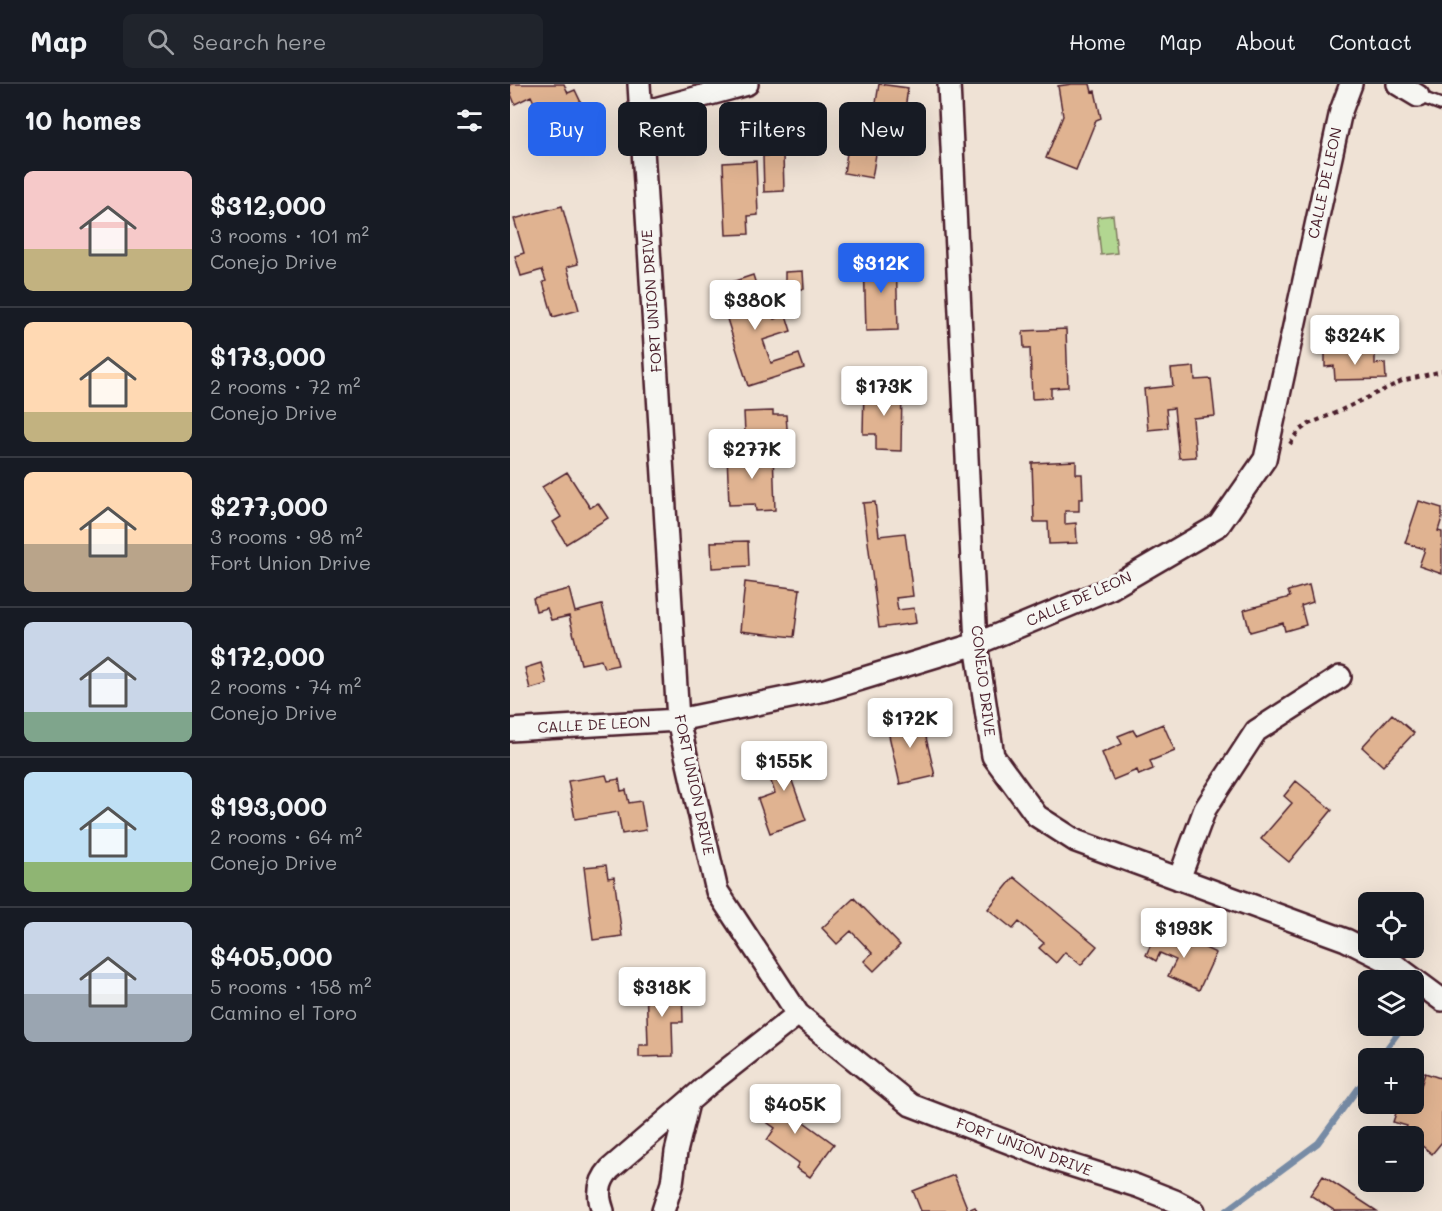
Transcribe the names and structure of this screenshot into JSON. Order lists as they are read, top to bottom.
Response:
{
  "streets": {
    "street": ["CALLE DE LEON", "FORT UNION DRIVE", "CONEJO DRIVE"]
  },
  "crossings": [
    ["CALLE DE LEON", "FORT UNION DRIVE"],
    ["CALLE DE LEON", "CONEJO DRIVE"]
  ],
  "page": {
    "header": "Map",
    "search": "Search here",
    "nav": [
      "Home",
      "Map",
      "About",
      "Contact"
    ],
    "heading": "10 homes",
    "chip": [
      "Buy",
      "Rent",
      "Filters",
      "New"
    ],
    "list": [
      {
        "name": "$312,000",
        "note": "3 rooms · 101 m² · Conejo Drive"
      },
      {
        "name": "$173,000",
        "note": "2 rooms · 72 m² · Conejo Drive"
      },
      {
        "name": "$277,000",
        "note": "3 rooms · 98 m² · Fort Union Drive"
      },
      {
        "name": "$172,000",
        "note": "2 rooms · 74 m² · Conejo Drive"
      },
      {
        "name": "$193,000",
        "note": "2 rooms · 64 m² · Conejo Drive"
      },
      {
        "name": "$405,000",
        "note": "5 rooms · 158 m² · Camino el Toro"
      }
    ],
    "price": [
      "$312K",
      "$380K",
      "$324K",
      "$173K",
      "$277K",
      "$172K",
      "$155K",
      "$193K",
      "$318K",
      "$405K"
    ],
    "map_buttons": ["+", "−"]
  }
}
